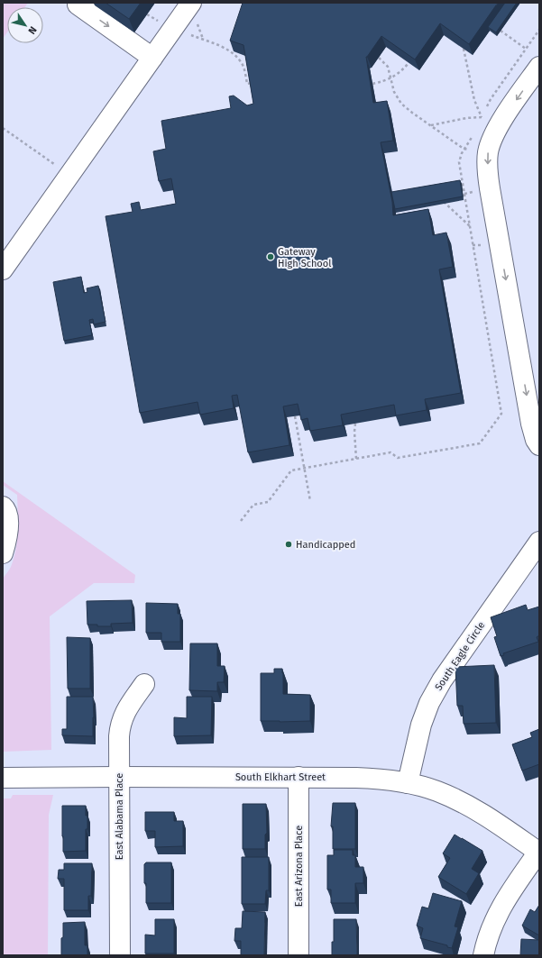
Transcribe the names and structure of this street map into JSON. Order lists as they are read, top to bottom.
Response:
{
  "streets": {
    "street": [
      "South Eagle Circle",
      "South Elkhart Street",
      "East Alabama Place",
      "East Arizona Place"
    ]
  },
  "crossings": [
    ["South Eagle Circle", "South Elkhart Street"],
    ["South Elkhart Street", "East Alabama Place"],
    ["South Elkhart Street", "East Arizona Place"]
  ],
  "places": ["Gateway High School", "Handicapped"],
  "north": "bottom right"
}
